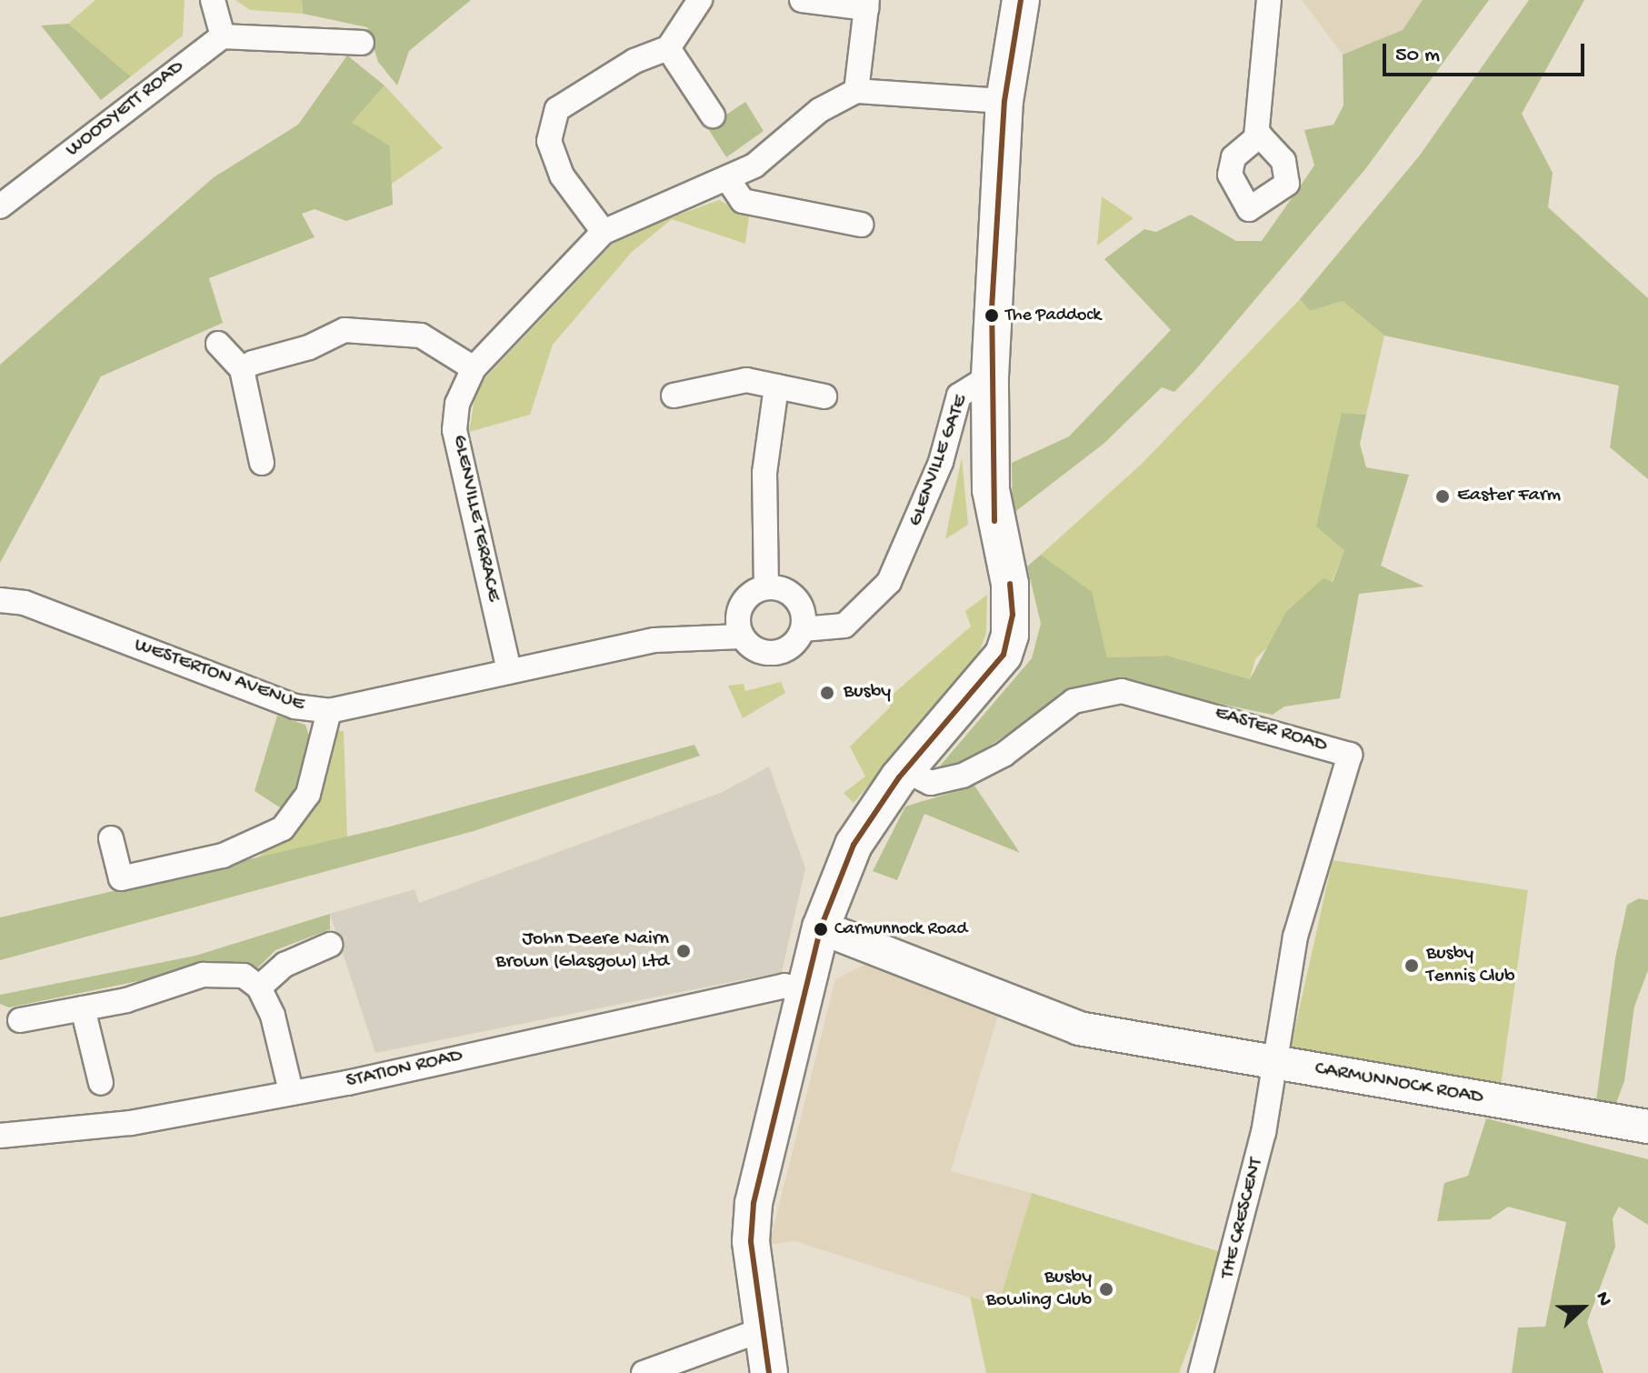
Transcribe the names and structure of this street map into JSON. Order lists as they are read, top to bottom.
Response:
{
  "streets": {
    "main road": ["CARMUNNOCK ROAD"],
    "street": [
      "WOODYETT ROAD",
      "GLENVILLE GATE",
      "GLENVILLE TERRACE",
      "WESTERTON AVENUE",
      "EASTER ROAD",
      "STATION ROAD",
      "THE CRESCENT"
    ]
  },
  "crossings": [
    ["GLENVILLE GATE", "WESTERTON AVENUE"],
    ["GLENVILLE TERRACE", "WESTERTON AVENUE"],
    ["EASTER ROAD", "CARMUNNOCK ROAD"],
    ["EASTER ROAD", "THE CRESCENT"],
    ["CARMUNNOCK ROAD", "THE CRESCENT"]
  ],
  "places": [
    "The Paddock",
    "Easter Farm",
    "Busby",
    "Carmunnock Road",
    "John Deere Nairn Brown (Glasgow) Ltd",
    "Busby Tennis Club",
    "Busby Bowling Club"
  ],
  "scale_bar": "50 m",
  "north": "right"
}
